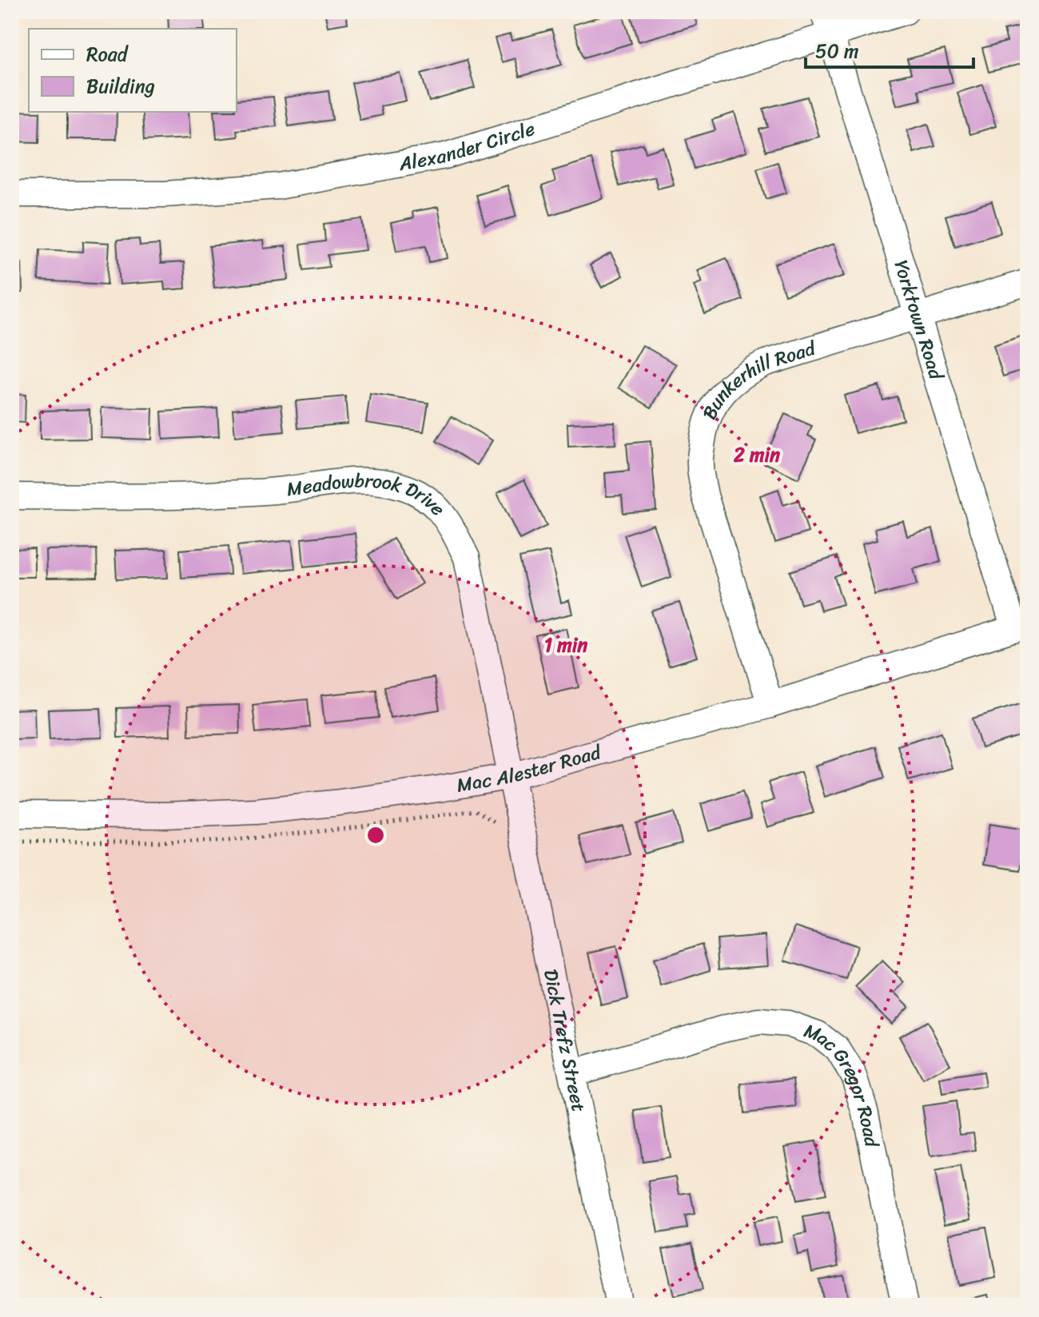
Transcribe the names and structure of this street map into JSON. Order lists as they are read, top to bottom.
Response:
{
  "streets": {
    "street": [
      "Alexander Circle",
      "Yorktown Road",
      "Bunkerhill Road",
      "Meadowbrook Drive",
      "Mac Alester Road",
      "Dick Trefz Street",
      "Mac Gregor Road"
    ]
  },
  "crossings": [
    ["Alexander Circle", "Yorktown Road"],
    ["Yorktown Road", "Bunkerhill Road"],
    ["Yorktown Road", "Mac Alester Road"],
    ["Bunkerhill Road", "Mac Alester Road"],
    ["Meadowbrook Drive", "Mac Alester Road"],
    ["Meadowbrook Drive", "Dick Trefz Street"],
    ["Mac Alester Road", "Dick Trefz Street"],
    ["Dick Trefz Street", "Mac Gregor Road"]
  ],
  "legend": ["Road", "Building"],
  "scale_bar": "50 m",
  "rings": ["2 min", "1 min"]
}
